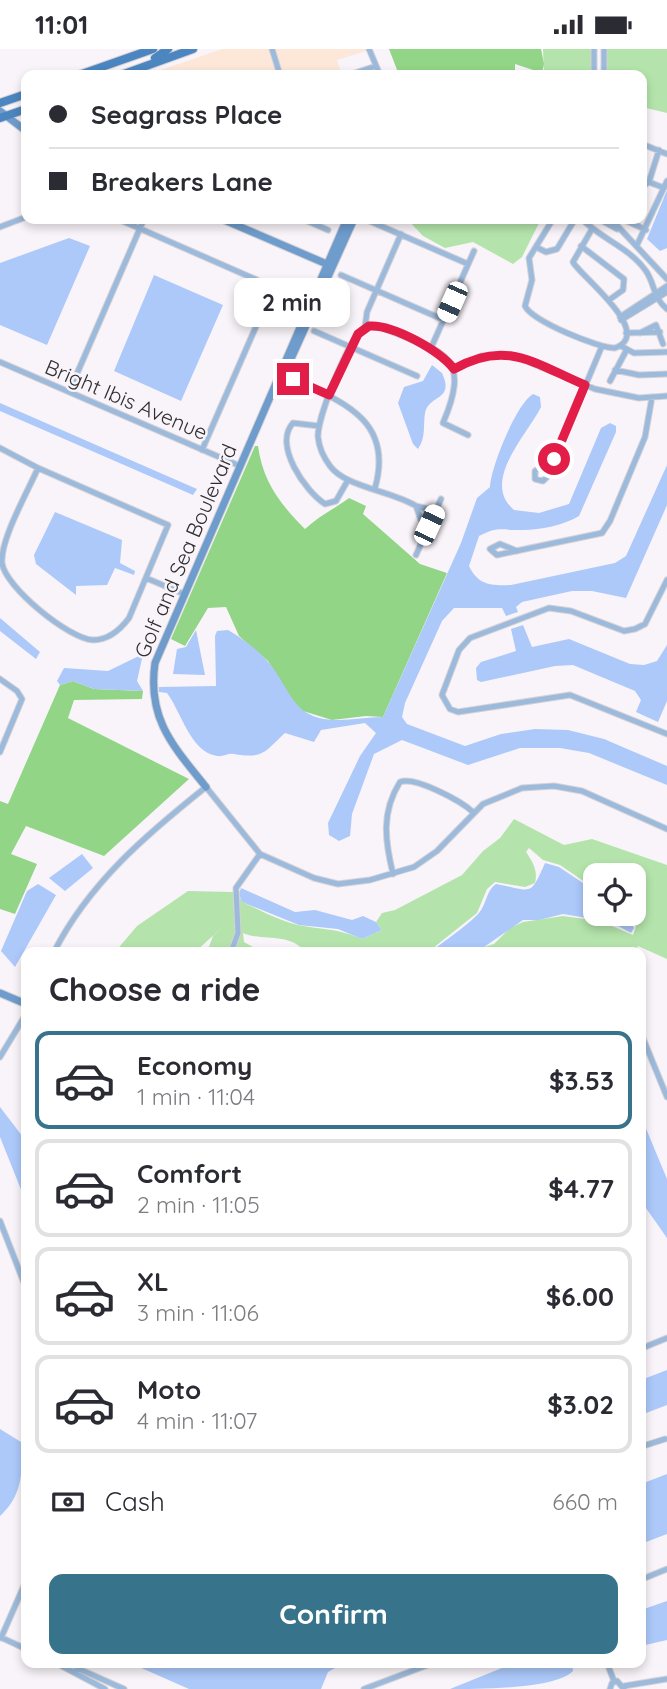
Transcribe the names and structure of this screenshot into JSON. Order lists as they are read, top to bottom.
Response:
{
  "streets": {
    "street": ["Bright Ibis Avenue", "Golf and Sea Boulevard"]
  },
  "crossings": [
    ["Bright Ibis Avenue", "Golf and Sea Boulevard"]
  ],
  "page": {
    "status": "11:01",
    "banner": ["Seagrass Place", "Breakers Lane"],
    "bubble": "2 min",
    "heading": "Choose a ride",
    "list": [
      {
        "name": "Economy",
        "note": "1 min · 11:04",
        "value": "$3.53"
      },
      {
        "name": "Comfort",
        "note": "2 min · 11:05",
        "value": "$4.77"
      },
      {
        "name": "XL",
        "note": "3 min · 11:06",
        "value": "$6.00"
      },
      {
        "name": "Moto",
        "note": "4 min · 11:07",
        "value": "$3.02"
      }
    ],
    "pay": ["Cash", "660 m"],
    "buttons": "Confirm"
  }
}
